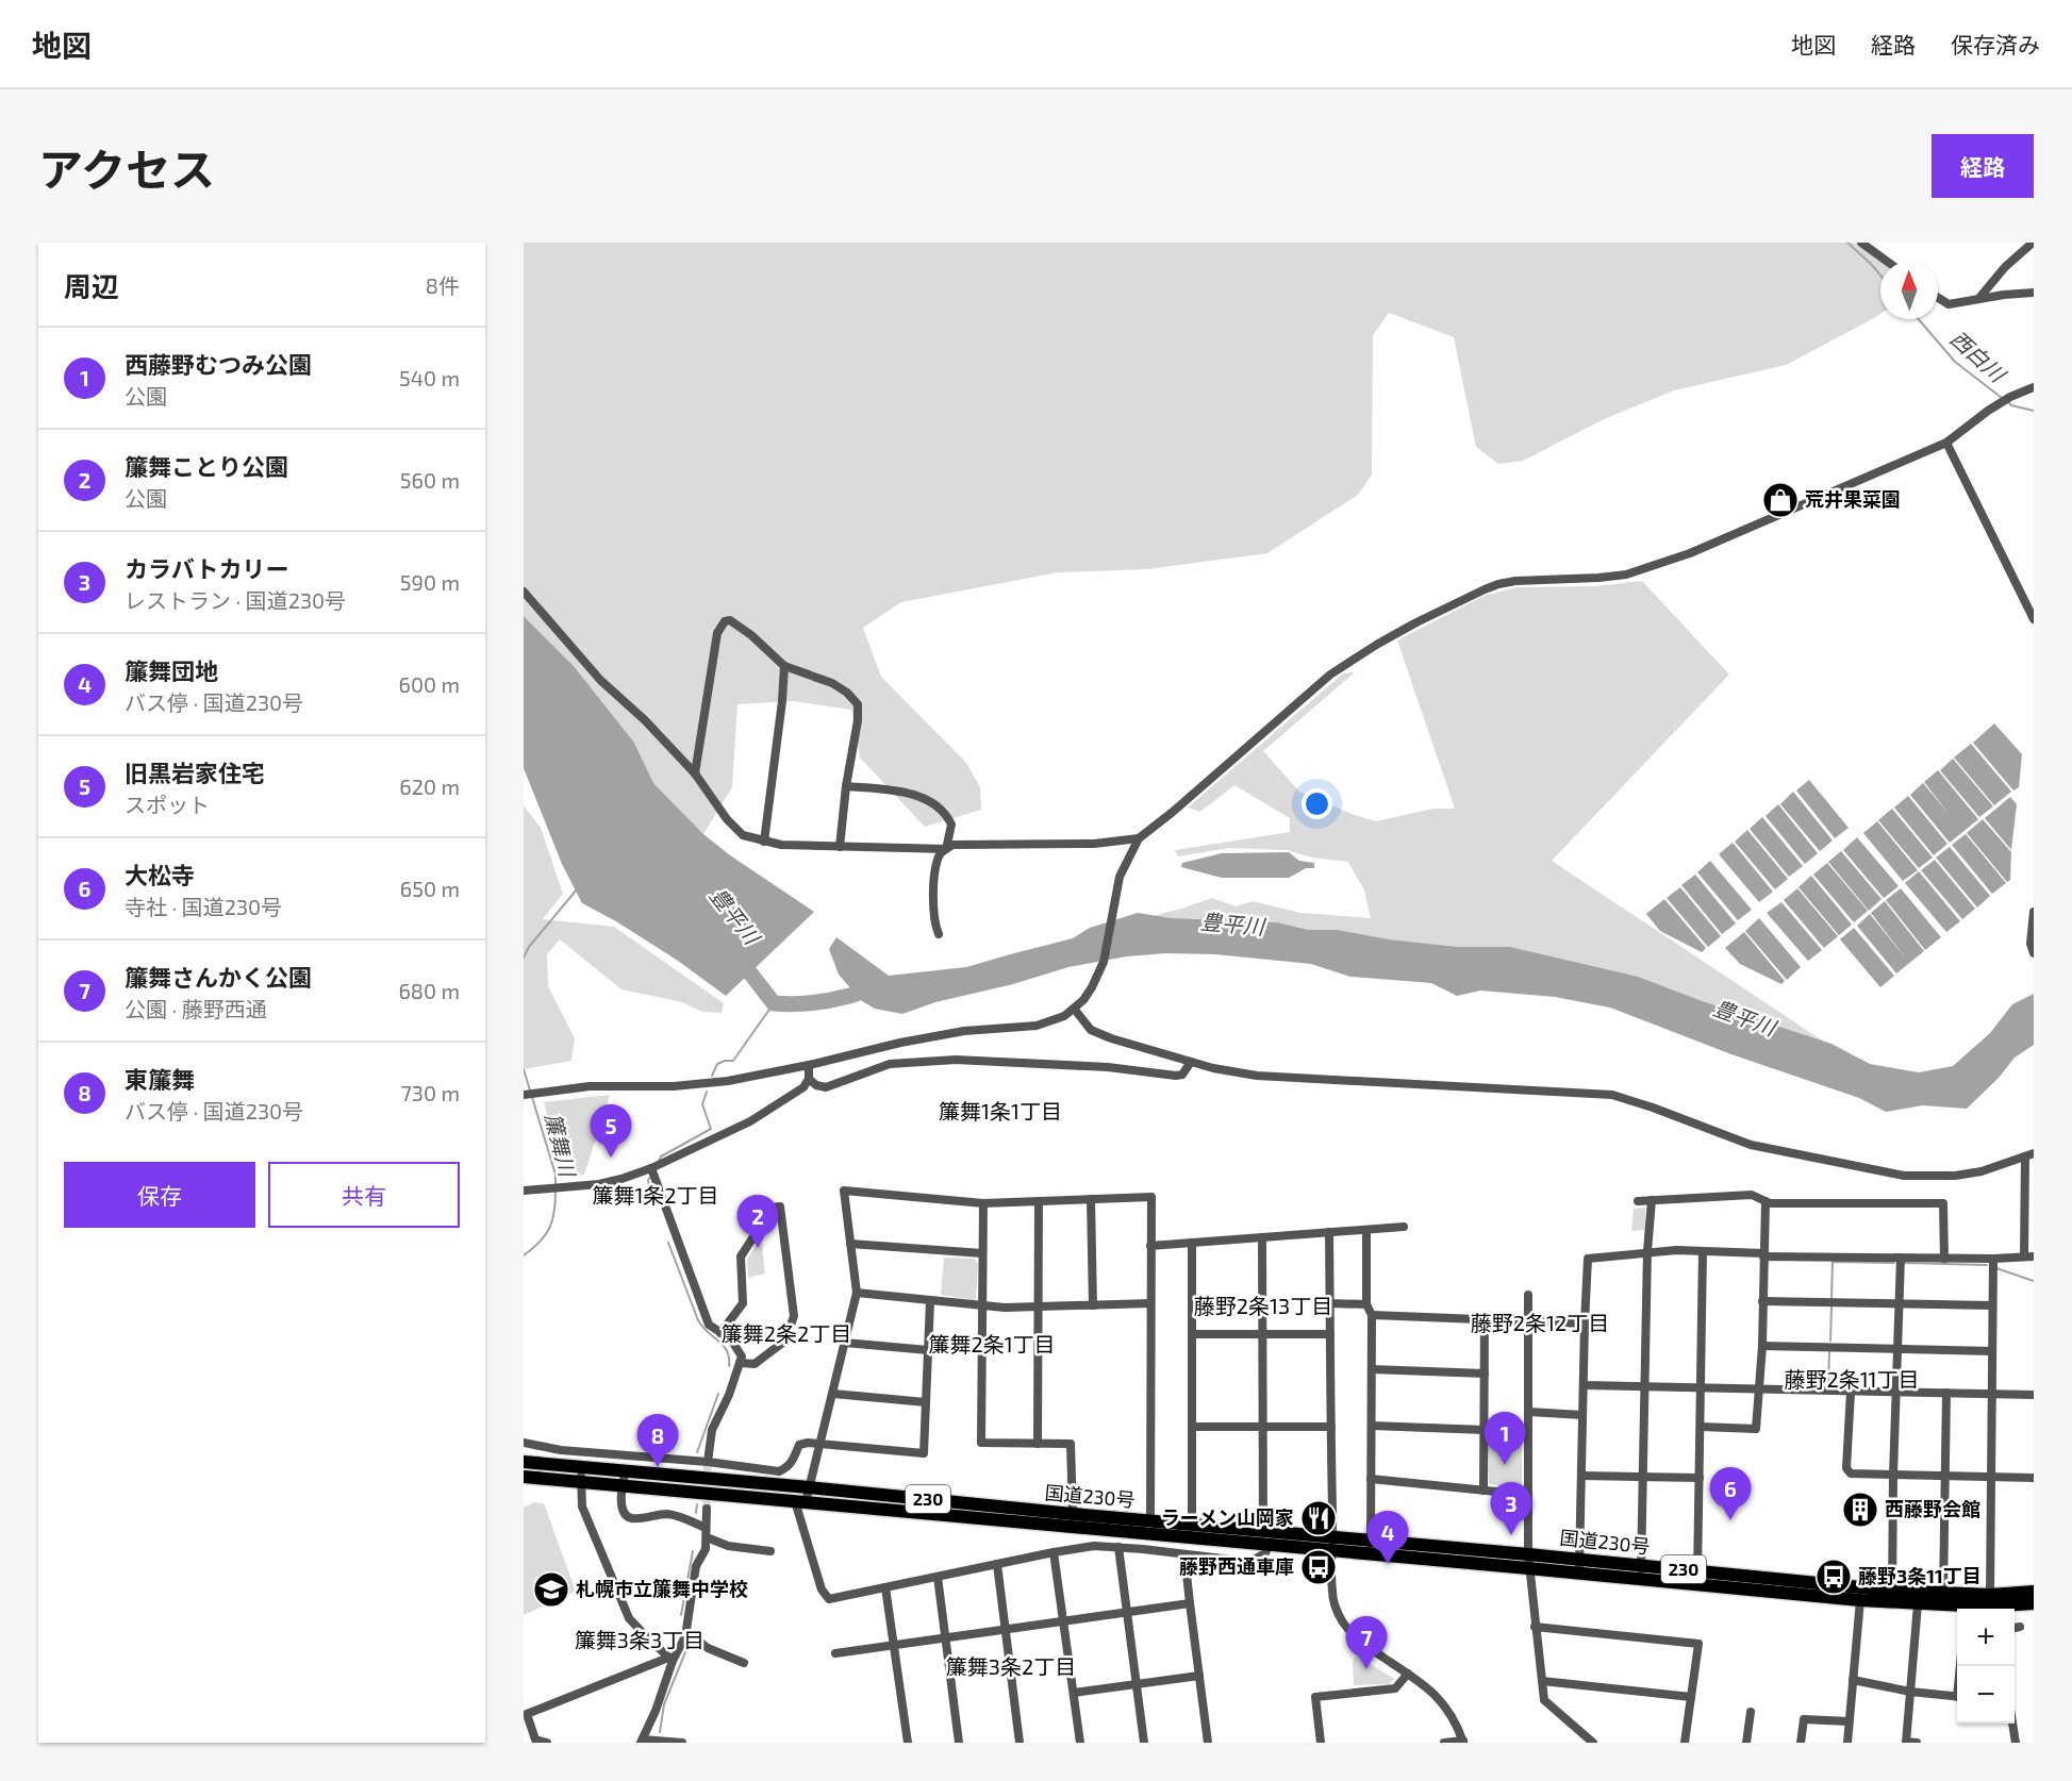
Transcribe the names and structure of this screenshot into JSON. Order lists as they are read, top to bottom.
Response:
{
  "streets": {
    "highway": ["国道230号", "230"]
  },
  "districts": [
    "簾舞1条1丁目",
    "簾舞1条2丁目",
    "藤野2条13丁目",
    "藤野2条12丁目",
    "簾舞2条2丁目",
    "簾舞2条1丁目",
    "藤野2条11丁目",
    "簾舞3条3丁目",
    "簾舞3条2丁目"
  ],
  "water": ["西白川", "豊平川", "簾舞川"],
  "places": {
    "shop": ["荒井果菜園"],
    "building": ["西藤野会館"],
    "restaurant": ["ラーメン山岡家"],
    "bus stop": ["藤野西通車庫", "藤野3条11丁目"],
    "school or university": ["札幌市立簾舞中学校"]
  },
  "north": "top",
  "page": {
    "header": "地図",
    "nav": ["地図", "経路", "保存済み"],
    "title": "アクセス",
    "buttons": [
      "経路",
      ["保存", "共有"]
    ],
    "heading": ["周辺", "8件"],
    "list": [
      {
        "mark": "1",
        "name": "西藤野むつみ公園",
        "note": "公園",
        "value": "540 m"
      },
      {
        "mark": "2",
        "name": "簾舞ことり公園",
        "note": "公園",
        "value": "560 m"
      },
      {
        "mark": "3",
        "name": "カラバトカリー",
        "note": "レストラン · 国道230号",
        "value": "590 m"
      },
      {
        "mark": "4",
        "name": "簾舞団地",
        "note": "バス停 · 国道230号",
        "value": "600 m"
      },
      {
        "mark": "5",
        "name": "旧黒岩家住宅",
        "note": "スポット",
        "value": "620 m"
      },
      {
        "mark": "6",
        "name": "大松寺",
        "note": "寺社 · 国道230号",
        "value": "650 m"
      },
      {
        "mark": "7",
        "name": "簾舞さんかく公園",
        "note": "公園 · 藤野西通",
        "value": "680 m"
      },
      {
        "mark": "8",
        "name": "東簾舞",
        "note": "バス停 · 国道230号",
        "value": "730 m"
      }
    ],
    "pins": [
      "5",
      "2",
      "1",
      "8",
      "6",
      "3",
      "4",
      "7"
    ],
    "map_buttons": ["+", "−"]
  }
}
